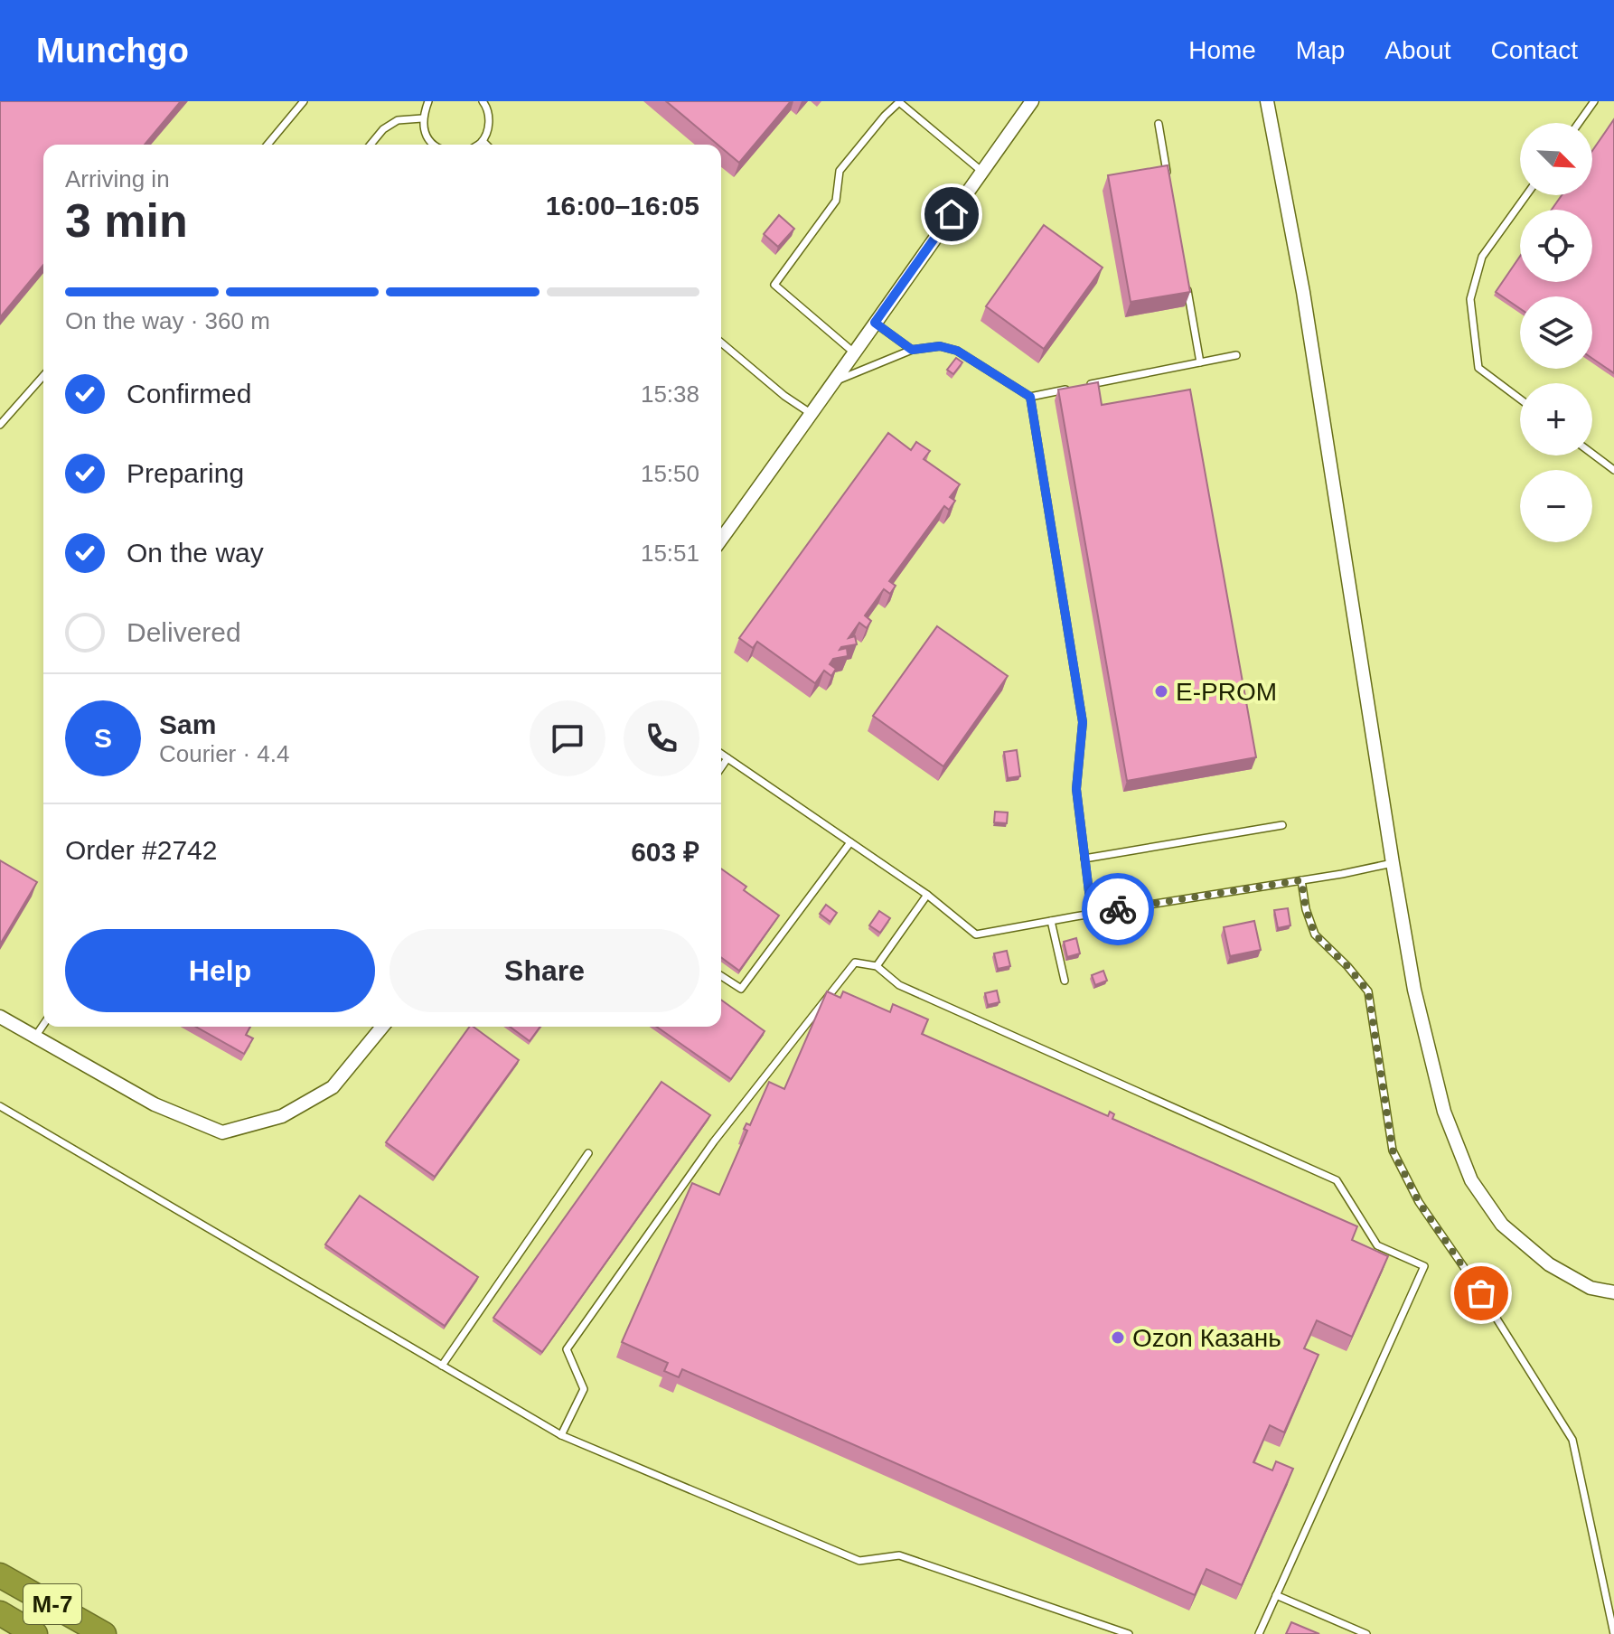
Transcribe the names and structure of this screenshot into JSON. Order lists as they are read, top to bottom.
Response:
{
  "streets": {
    "highway": ["М-7"]
  },
  "places": ["E-PROM", "Ozon Казань"],
  "north": "bottom right",
  "page": {
    "header": "Munchgo",
    "nav": [
      "Home",
      "Map",
      "About",
      "Contact"
    ],
    "map_buttons": ["+", "−"],
    "heading": ["3 min", "Arriving in", "16:00–16:05"],
    "panel": [
      "Sam",
      "Courier · 4.4",
      "Order #2742",
      "603 ₽"
    ],
    "bar": "On the way · 360 m",
    "list": [
      ["Confirmed", "15:38"],
      ["Preparing", "15:50"],
      ["On the way", "15:51"],
      "Delivered"
    ],
    "round": "S",
    "buttons": ["Help", "Share"]
  }
}
